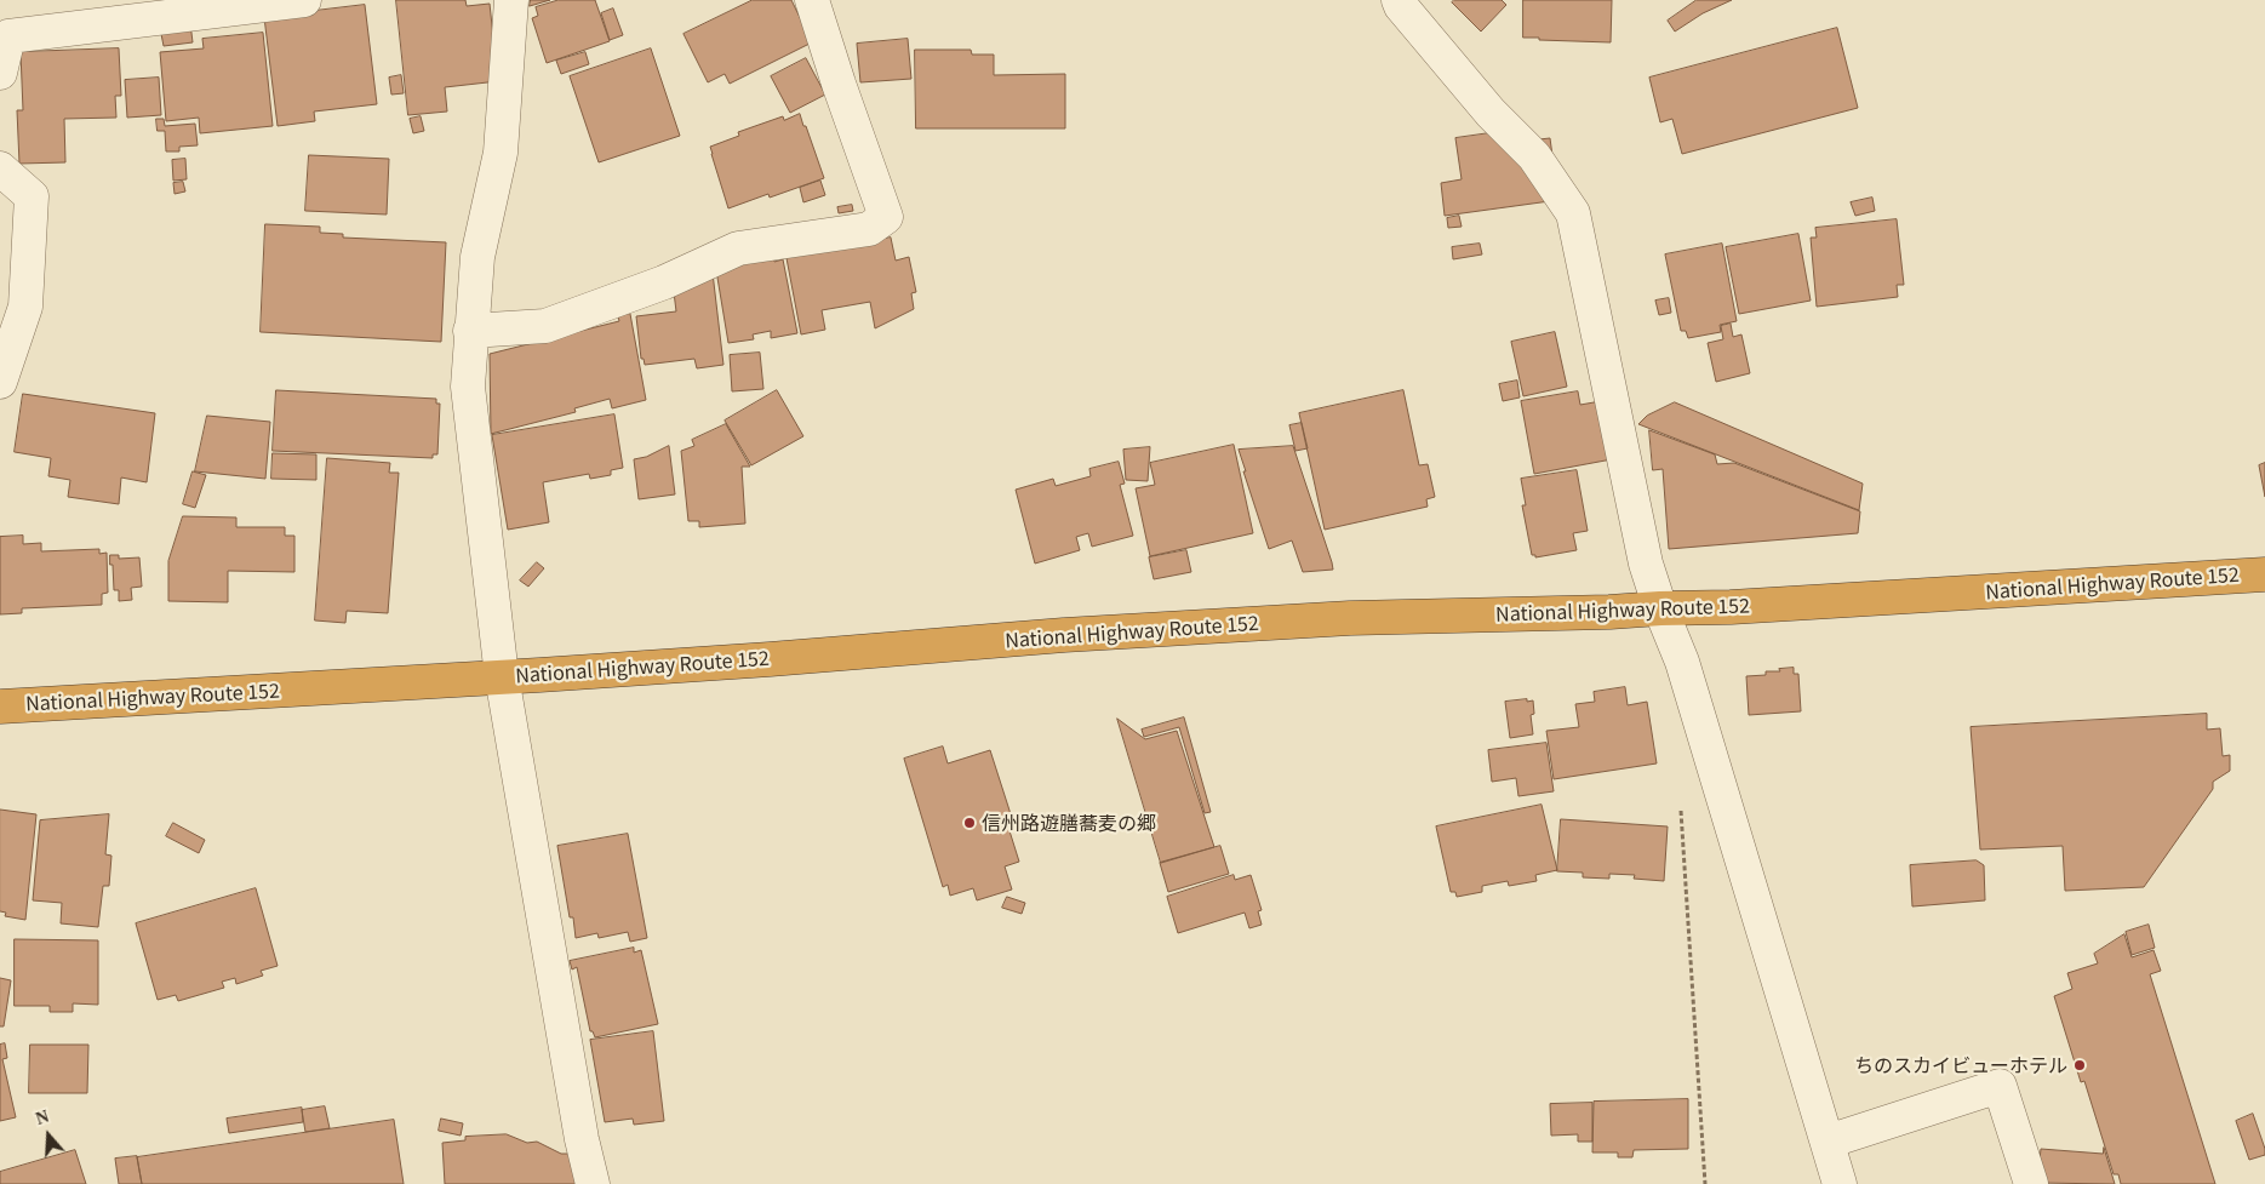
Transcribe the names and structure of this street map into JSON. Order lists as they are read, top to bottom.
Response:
{
  "streets": {
    "highway": ["National Highway Route 152"]
  },
  "places": ["信州路遊膳蕎麦の郷", "ちのスカイビューホテル"],
  "north": "top"
}
